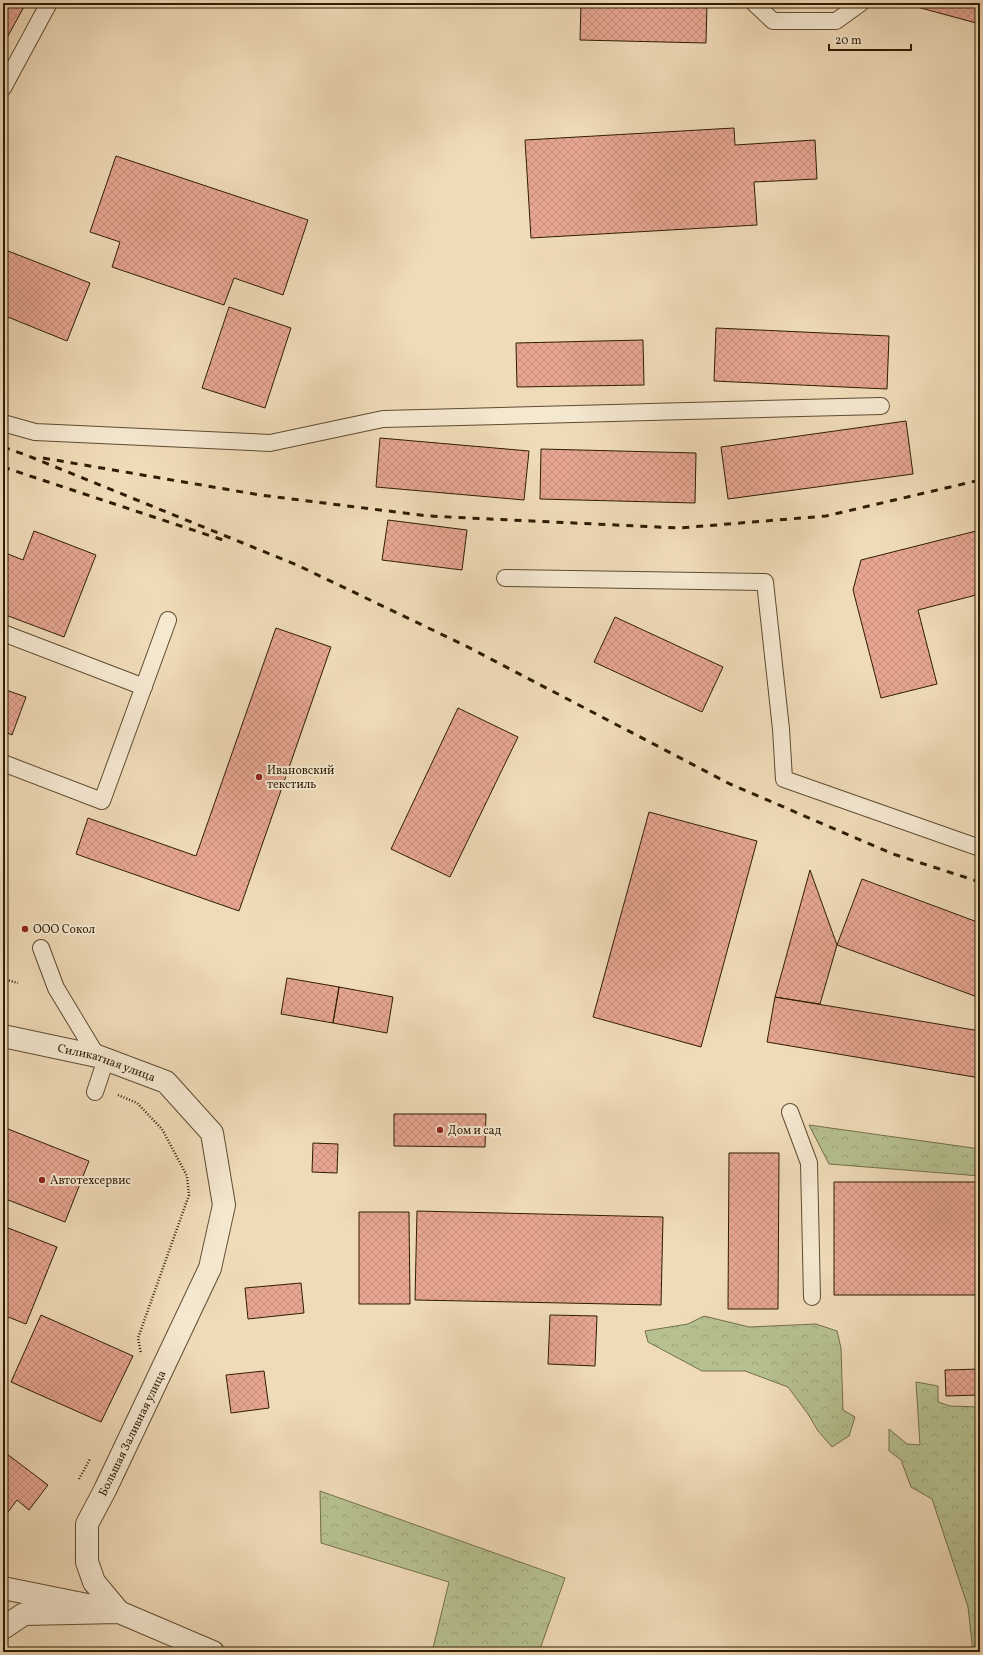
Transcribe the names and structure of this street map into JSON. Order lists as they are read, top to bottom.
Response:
{
  "streets": {
    "street": ["Силикатная улица", "Большая Заливная улица"]
  },
  "crossings": [
    ["Силикатная улица", "Большая Заливная улица"]
  ],
  "places": [
    "Ивановский текстиль",
    "ООО Сокол",
    "Дом и сад",
    "Автотехсервис"
  ],
  "scale_bar": "20 m"
}
